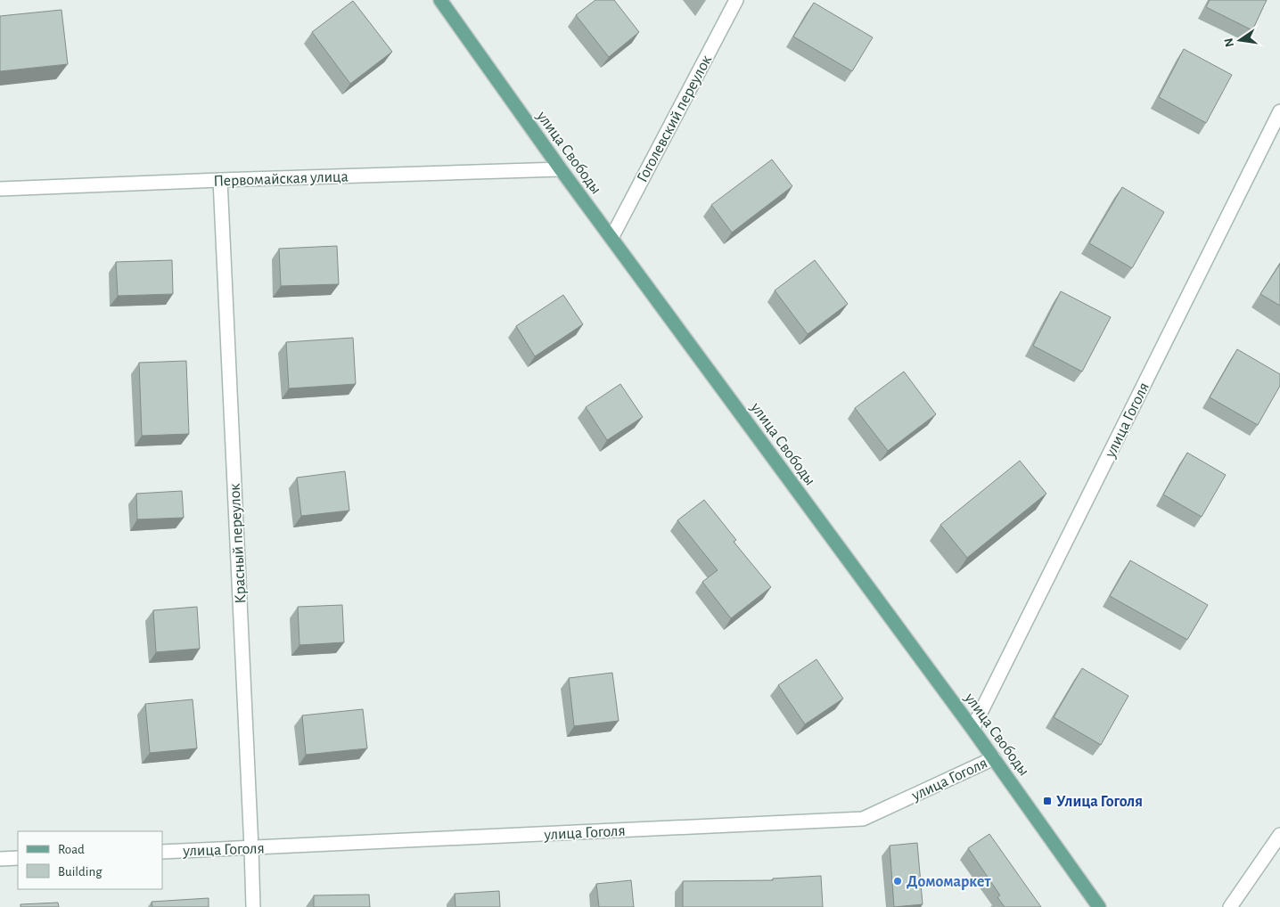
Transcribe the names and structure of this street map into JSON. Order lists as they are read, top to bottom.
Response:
{
  "streets": {
    "main road": ["улица Свободы"],
    "street": [
      "Гоголевский переулок",
      "Первомайская улица",
      "улица Гоголя",
      "Красный переулок"
    ]
  },
  "crossings": [
    ["Гоголевский переулок", "улица Свободы"],
    ["улица Свободы", "Первомайская улица"],
    ["улица Свободы", "улица Гоголя"],
    ["Первомайская улица", "Красный переулок"],
    ["улица Гоголя", "Красный переулок"]
  ],
  "places": {
    "transit": ["Улица Гоголя"],
    "other": ["Домомаркет"]
  },
  "legend": ["Road", "Building"],
  "north": "left"
}
